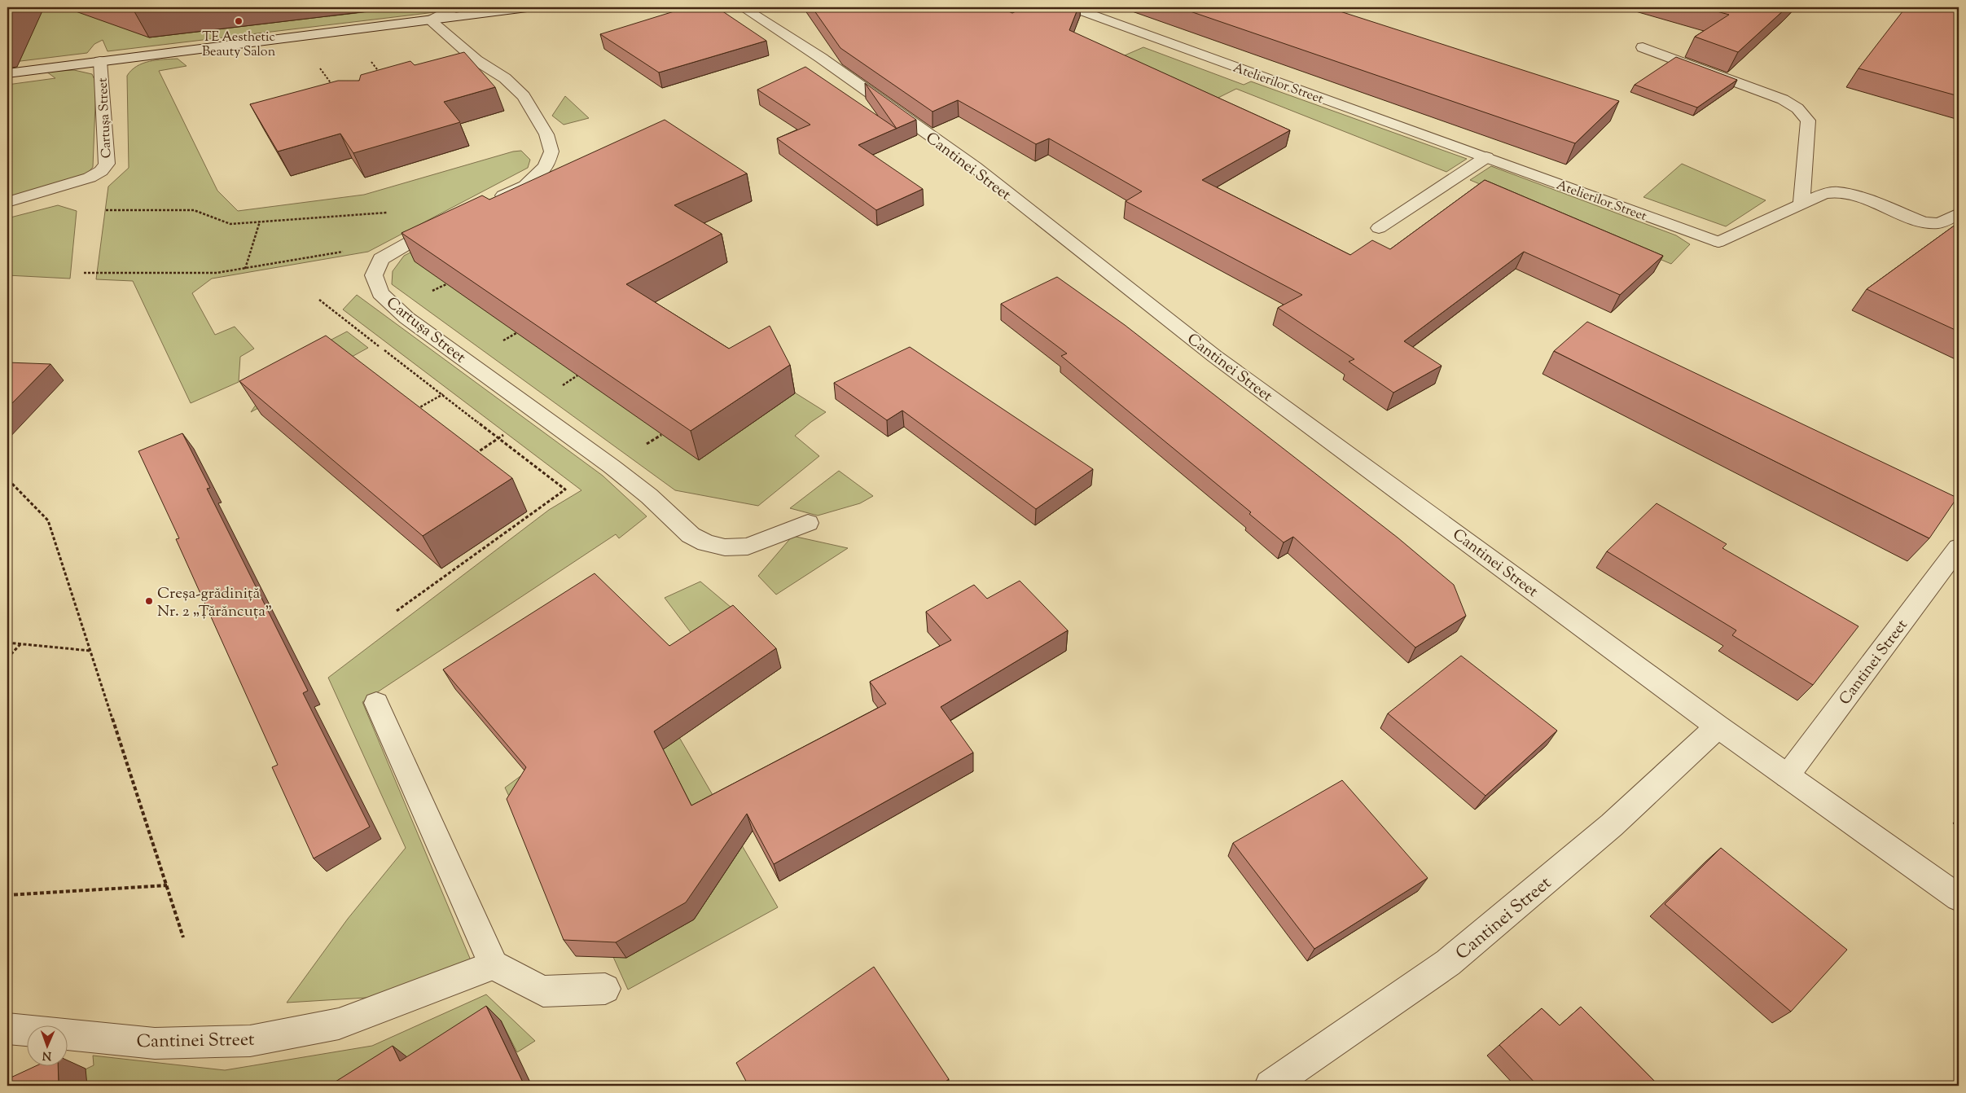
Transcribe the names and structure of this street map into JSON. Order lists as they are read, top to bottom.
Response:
{
  "streets": {
    "street": ["Atelierilor Street", "Cartușa Street", "Cantinei Street"]
  },
  "places": ["TE Aesthetic Beauty Salon", "Creșa-grădiniță Nr. 2 „Țărăncuța”"],
  "north": "bottom"
}
